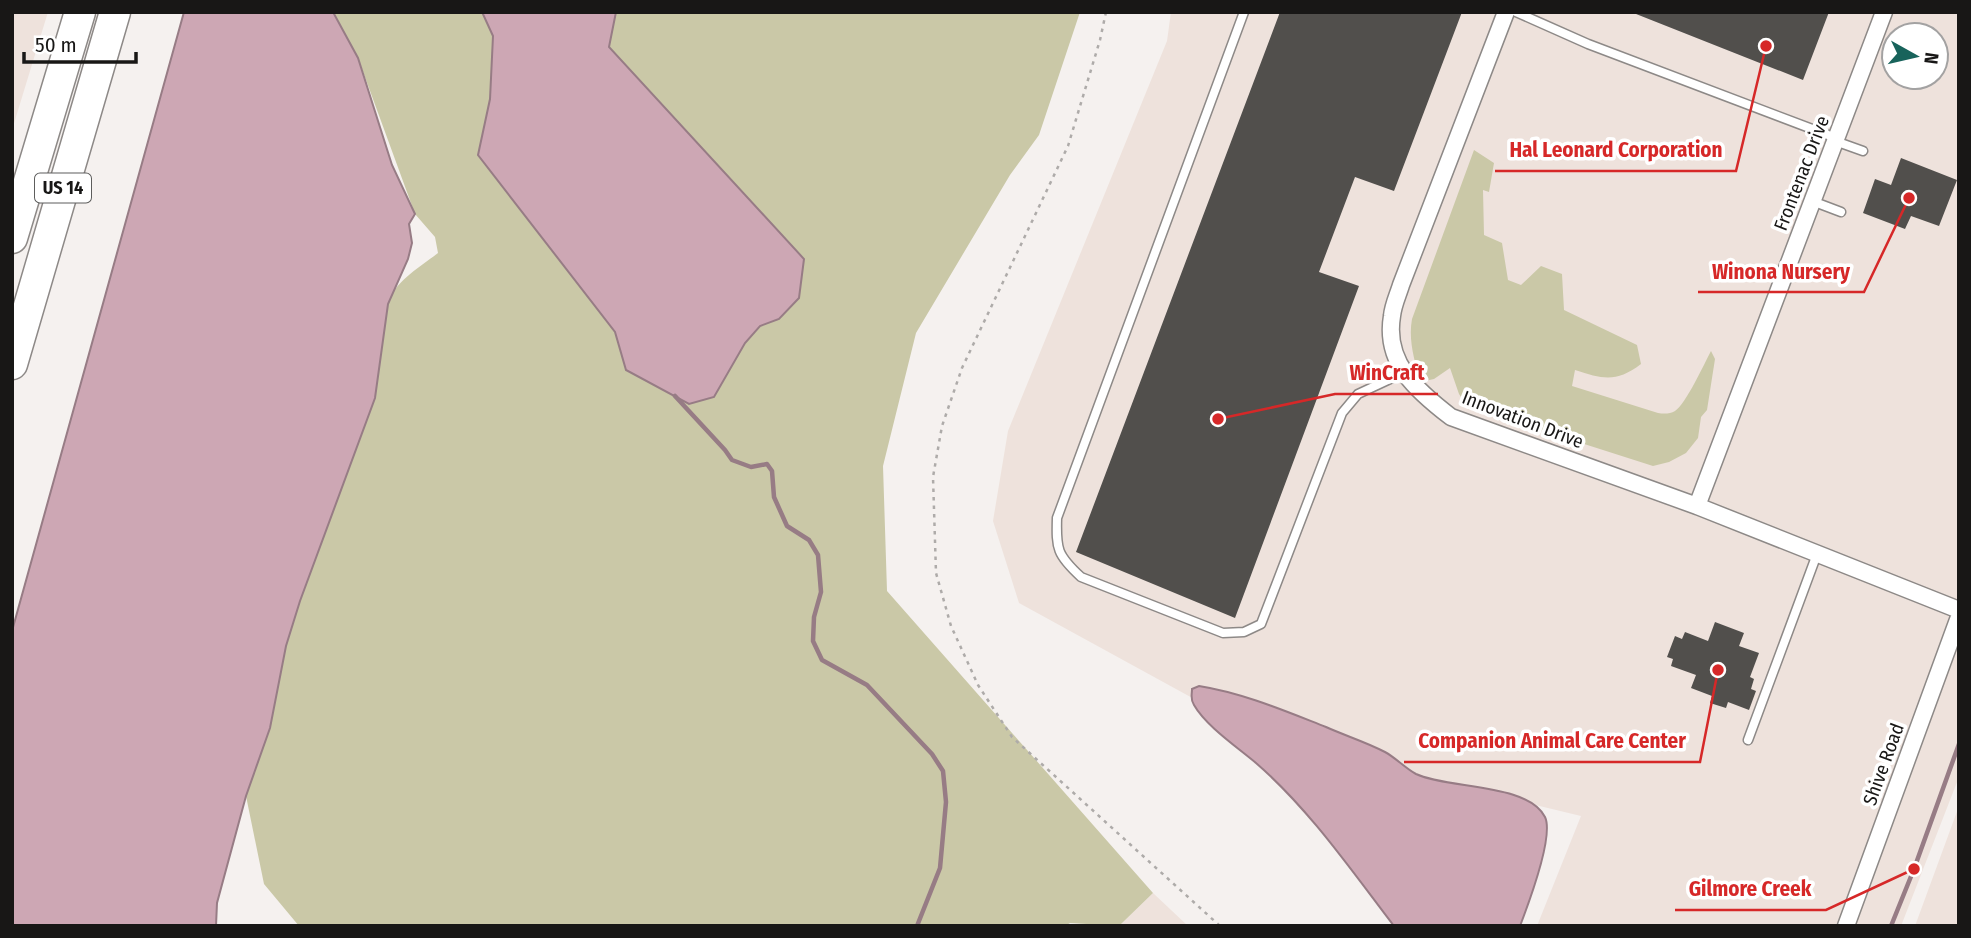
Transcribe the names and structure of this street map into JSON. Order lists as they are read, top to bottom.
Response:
{
  "streets": {
    "highway": ["US 14"],
    "street": ["Frontenac Drive", "Innovation Drive", "Shive Road"]
  },
  "crossings": [
    ["Frontenac Drive", "Innovation Drive"]
  ],
  "places": [
    "Hal Leonard Corporation",
    "Winona Nursery",
    "WinCraft",
    "Companion Animal Care Center",
    "Gilmore Creek"
  ],
  "scale_bar": "50 m",
  "north": "right"
}
